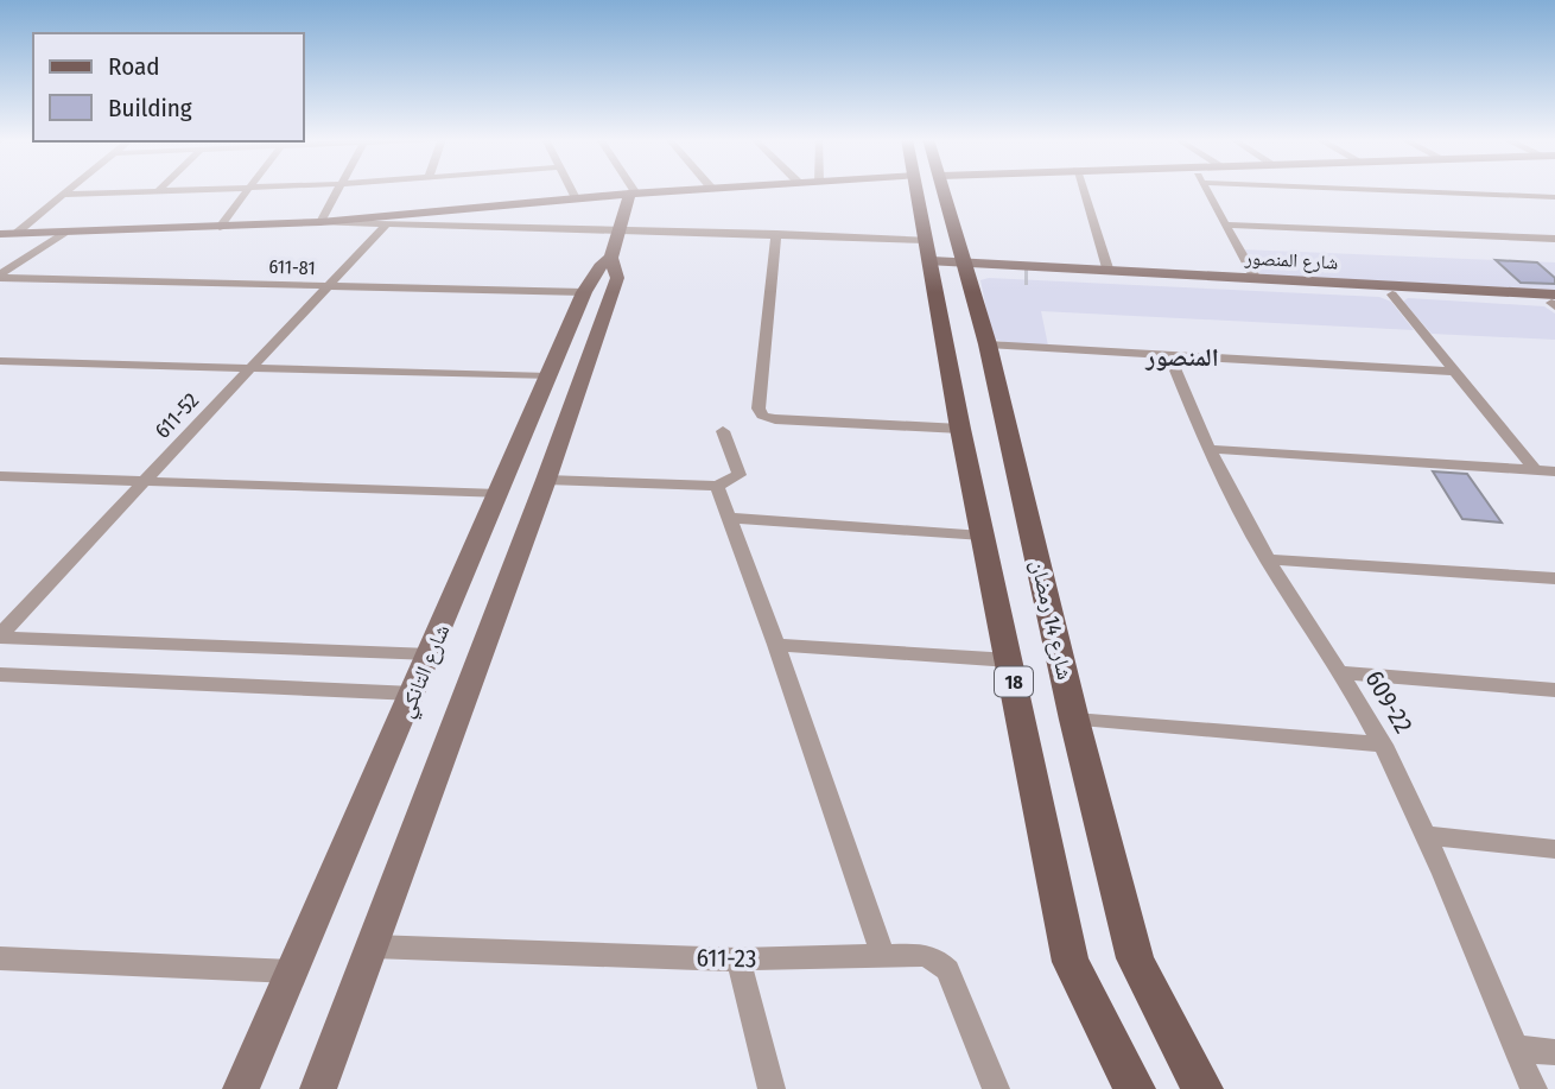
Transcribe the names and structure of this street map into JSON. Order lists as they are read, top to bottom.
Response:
{
  "streets": {
    "main road": ["شارع 14 رمضان", "18"],
    "street": [
      "شارع المنصور",
      "611-81",
      "611-52",
      "شارع التانكي",
      "609-22",
      "611-23"
    ]
  },
  "crossings": [
    ["شارع المنصور", "شارع 14 رمضان"],
    ["شارع المنصور", "18"],
    ["611-81", "611-52"],
    ["611-81", "شارع التانكي"],
    ["شارع التانكي", "611-23"]
  ],
  "districts": ["المنصور"],
  "legend": ["Road", "Building"]
}
